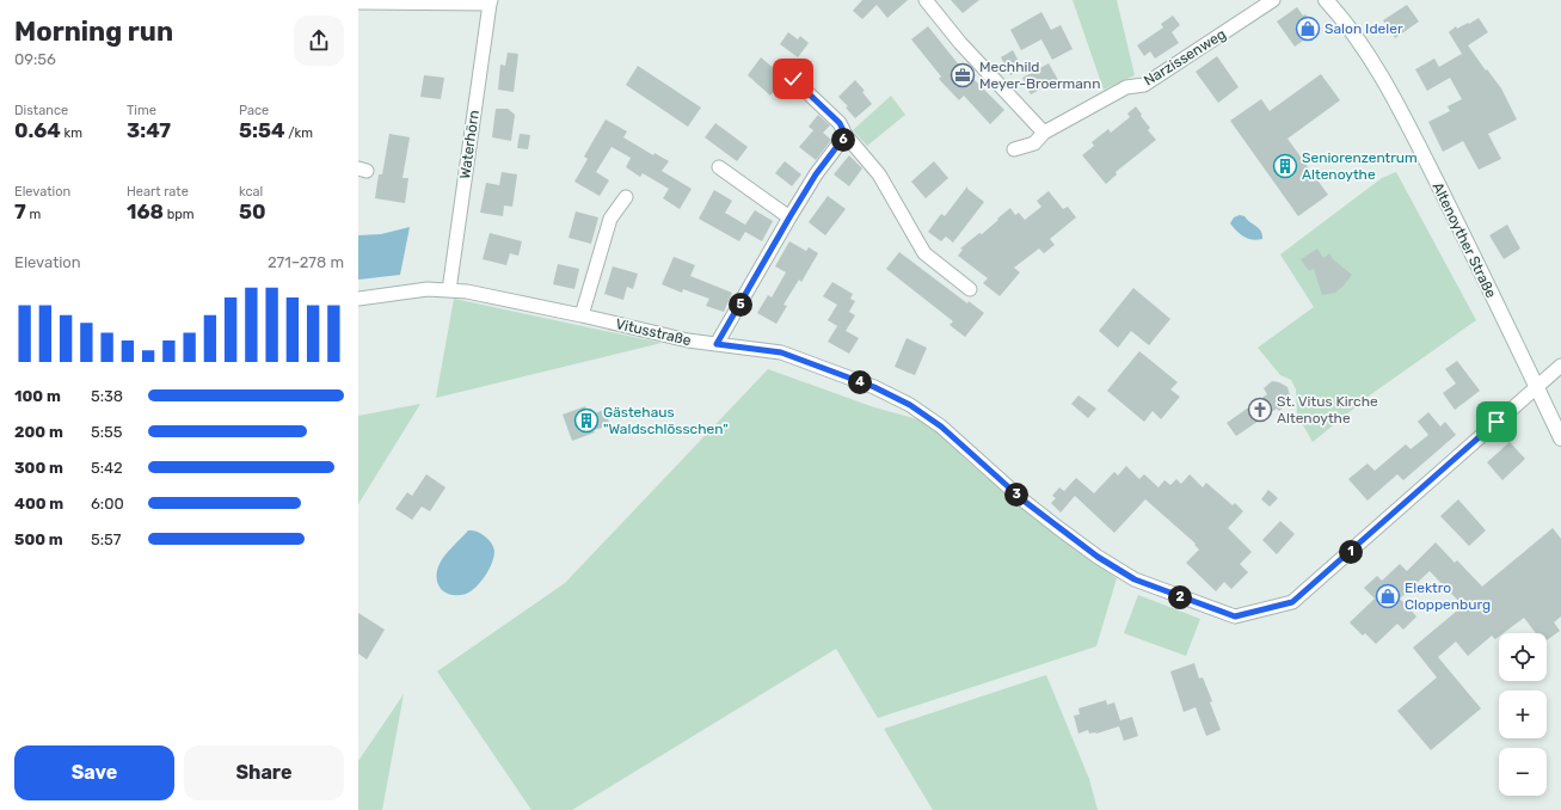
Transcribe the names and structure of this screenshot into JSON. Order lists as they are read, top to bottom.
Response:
{
  "streets": {
    "main road": ["Altenoyther Straße"],
    "street": ["Narzissenweg", "Waterhörn", "Vitusstraße"]
  },
  "crossings": [
    ["Waterhörn", "Vitusstraße"],
    ["Altenoyther Straße", "Vitusstraße"]
  ],
  "places": {
    "shop": ["Salon Ideler", "Elektro Cloppenburg"],
    "office": ["Mechhild Meyer-Broermann"],
    "building": ["Seniorenzentrum Altenoythe", "Gästehaus \"Waldschlösschen\""],
    "church": ["St. Vitus Kirche Altenoythe"]
  },
  "page": {
    "heading": ["Morning run", "09:56"],
    "stats": [
      ["Distance", "0.64 km"],
      ["Time", "3:47"],
      ["Pace", "5:54 /km"],
      ["Elevation", "7 m"],
      ["Heart rate", "168 bpm"],
      ["kcal", "50"]
    ],
    "pins": [
      "6",
      "5",
      "4",
      "3",
      "1",
      "2"
    ],
    "chart": ["Elevation", "271–278 m"],
    "list": [
      {
        "name": "100 m",
        "note": "5:38"
      },
      {
        "name": "200 m",
        "note": "5:55"
      },
      {
        "name": "300 m",
        "note": "5:42"
      },
      {
        "name": "400 m",
        "note": "6:00"
      },
      {
        "name": "500 m",
        "note": "5:57"
      }
    ],
    "map_buttons": ["+", "−"],
    "buttons": ["Save", "Share"]
  }
}
